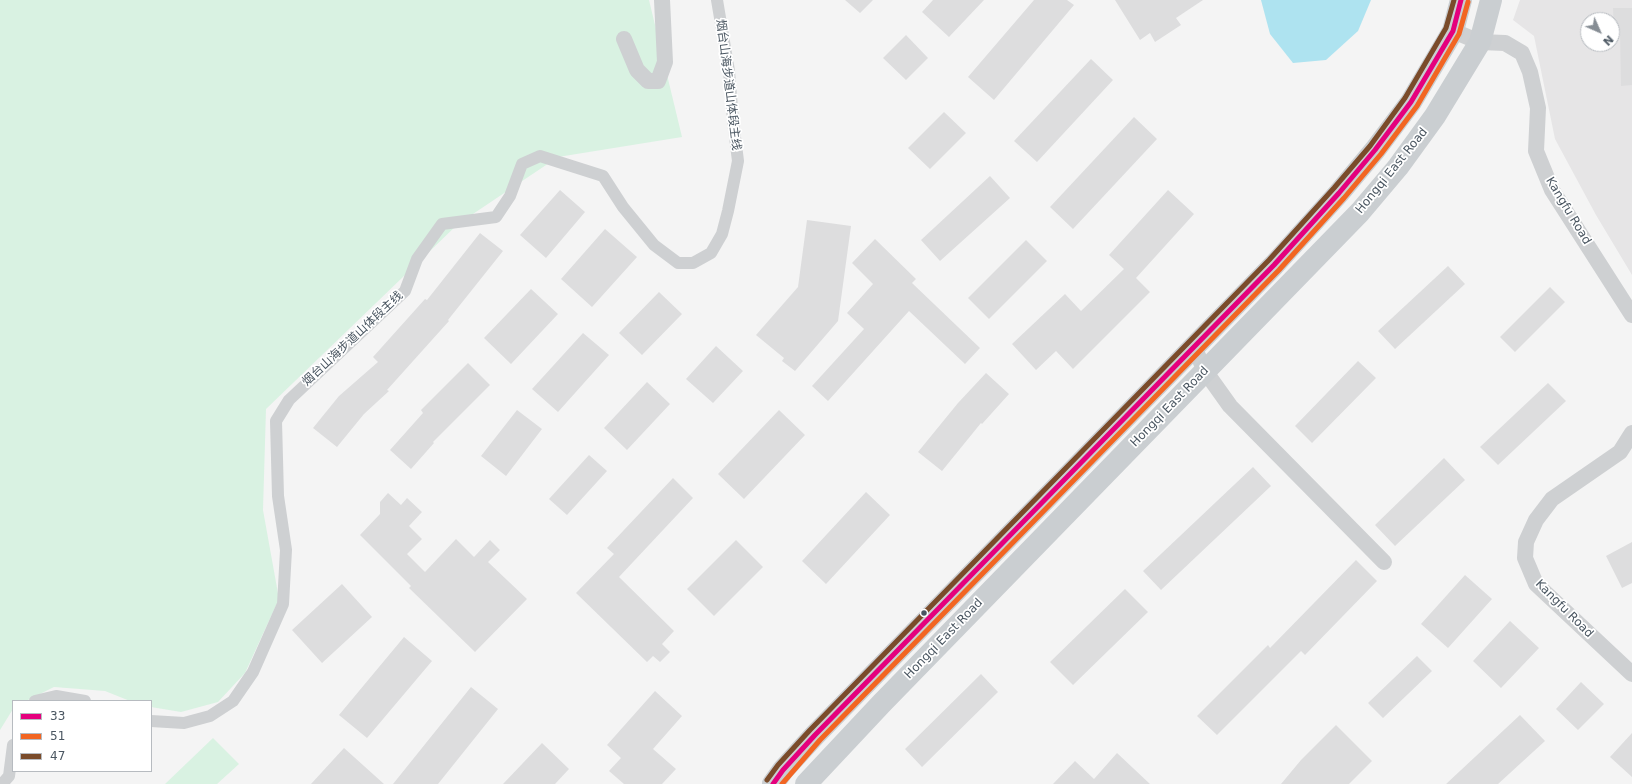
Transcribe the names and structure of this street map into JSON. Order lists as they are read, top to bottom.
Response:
{
  "streets": {
    "main road": ["Hongqi East Road"],
    "street": ["烟台山海步道山体段主线", "Kangfu Road"]
  },
  "crossings": [
    ["Hongqi East Road", "Kangfu Road"]
  ],
  "lines": ["transit line 33", "transit line 47", "transit line 51"],
  "legend": ["33", "51", "47"],
  "north": "bottom right"
}
